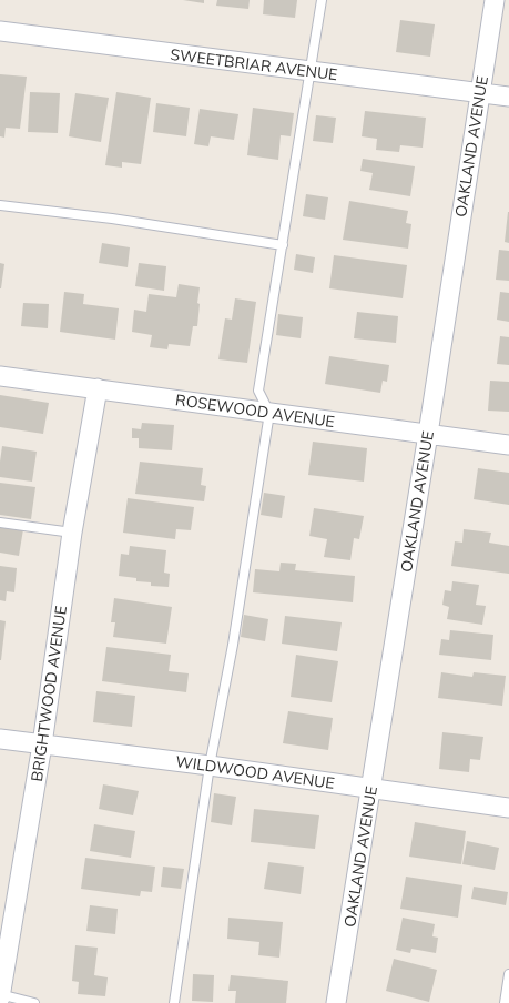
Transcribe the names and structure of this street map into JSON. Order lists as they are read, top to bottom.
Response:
{
  "streets": {
    "street": [
      "SWEETBRIAR AVENUE",
      "OAKLAND AVENUE",
      "ROSEWOOD AVENUE",
      "BRIGHTWOOD AVENUE",
      "WILDWOOD AVENUE"
    ]
  },
  "crossings": [
    ["SWEETBRIAR AVENUE", "OAKLAND AVENUE"],
    ["OAKLAND AVENUE", "ROSEWOOD AVENUE"],
    ["OAKLAND AVENUE", "WILDWOOD AVENUE"],
    ["ROSEWOOD AVENUE", "BRIGHTWOOD AVENUE"],
    ["BRIGHTWOOD AVENUE", "WILDWOOD AVENUE"]
  ]
}
